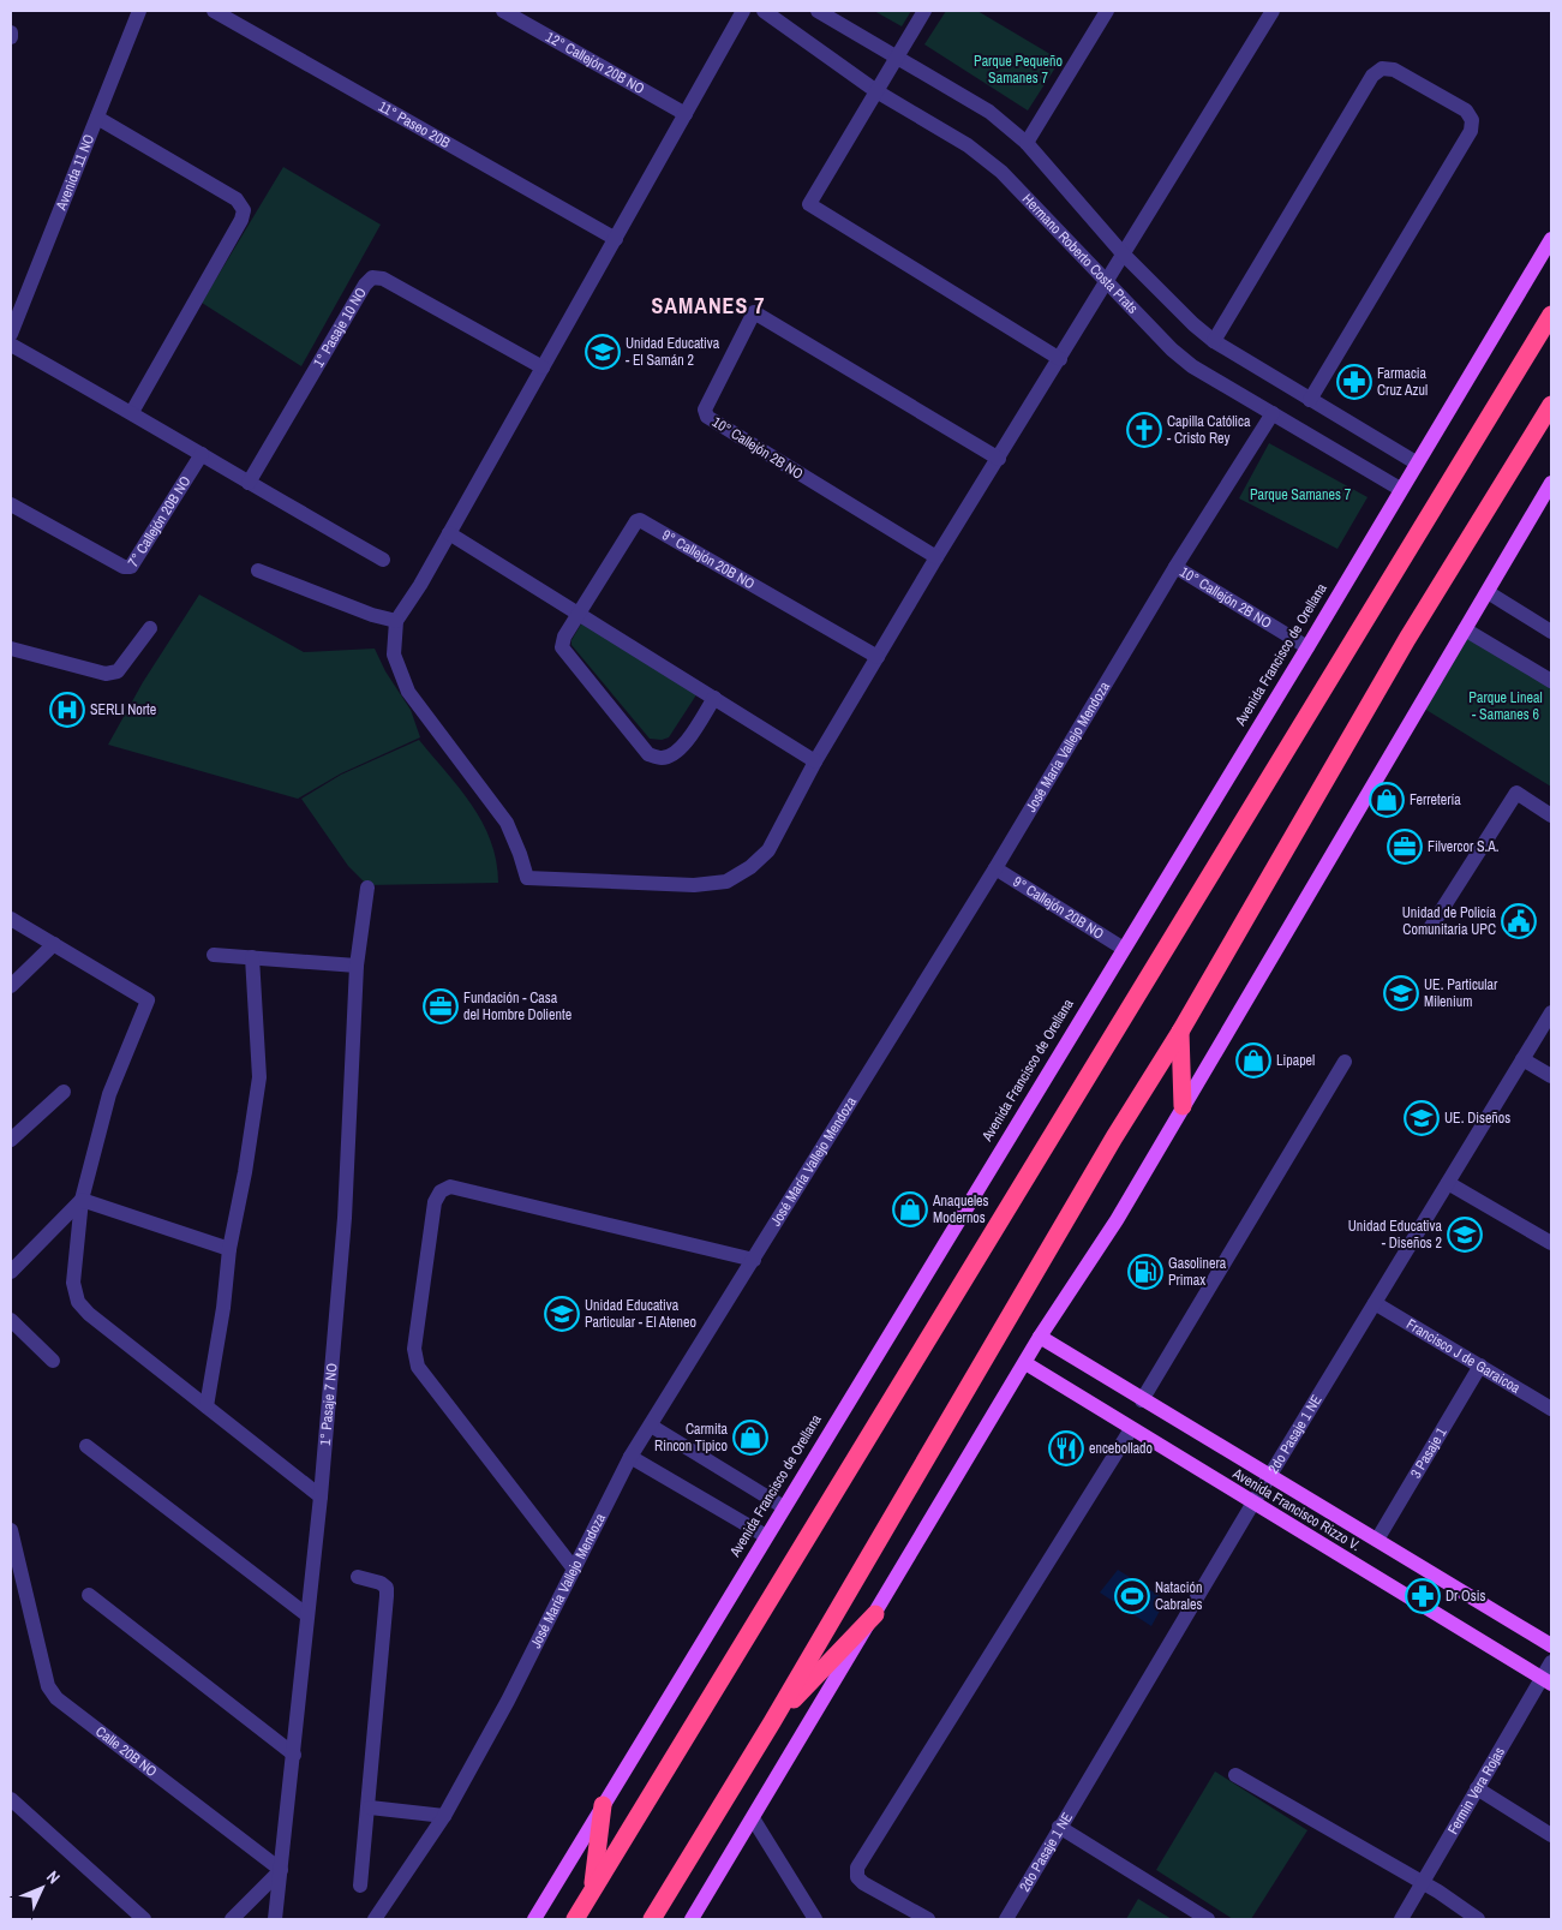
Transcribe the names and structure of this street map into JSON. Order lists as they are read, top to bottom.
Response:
{
  "streets": {
    "main road": ["Avenida Francisco de Orellana", "Avenida Francisco Rizzo V."],
    "street": [
      "12° Callejón 20B NO",
      "11° Paseo 20B",
      "Avenida 11 NO",
      "Hermano Roberto Costa Prats",
      "1° Pasaje 10 NO",
      "10° Callejón 2B NO",
      "7° Callejón 20B NO",
      "9° Callejón 20B NO",
      "José María Vallejo Mendoza",
      "Francisco J de Garaicoa",
      "1° Pasaje 7 NO",
      "2do Pasaje 1 NE",
      "3 Pasaje 1",
      "Calle 20B NO",
      "Fermin Vera Rojas"
    ]
  },
  "crossings": [
    ["Hermano Roberto Costa Prats", "Avenida Francisco de Orellana"],
    ["Hermano Roberto Costa Prats", "José María Vallejo Mendoza"],
    ["10° Callejón 2B NO", "Avenida Francisco de Orellana"],
    ["10° Callejón 2B NO", "José María Vallejo Mendoza"],
    ["9° Callejón 20B NO", "Avenida Francisco de Orellana"],
    ["9° Callejón 20B NO", "José María Vallejo Mendoza"],
    ["Francisco J de Garaicoa", "2do Pasaje 1 NE"],
    ["Francisco J de Garaicoa", "3 Pasaje 1"],
    ["1° Pasaje 7 NO", "Calle 20B NO"],
    ["2do Pasaje 1 NE", "Avenida Francisco Rizzo V."],
    ["3 Pasaje 1", "Avenida Francisco Rizzo V."],
    ["Avenida Francisco Rizzo V.", "Fermin Vera Rojas"]
  ],
  "districts": ["SAMANES 7"],
  "parks": ["Parque Pequeño Samanes 7", "Parque Samanes 7", "Parque Lineal - Samanes 6"],
  "places": {
    "school or university": [
      "Unidad Educativa - El Samán 2",
      "UE. Particular Milenium",
      "UE. Diseños",
      "Unidad Educativa - Diseños 2",
      "Unidad Educativa Particular - El Ateneo"
    ],
    "pharmacy": ["Farmacia Cruz Azul", "Dr Osis"],
    "church": ["Capilla Católica - Cristo Rey"],
    "hospital": ["SERLI Norte"],
    "shop": [
      "Ferretería",
      "Lipapel",
      "Anaqueles Modernos",
      "Carmita Rincon Tipico"
    ],
    "office": ["Filvercor S.A.", "Fundación - Casa del Hombre Doliente"],
    "public building": ["Unidad de Policía Comunitaria UPC"],
    "fuel station": ["Gasolinera Primax"],
    "restaurant": ["encebollado"],
    "sports": ["Natación Cabrales"]
  },
  "north": "top right"
}
